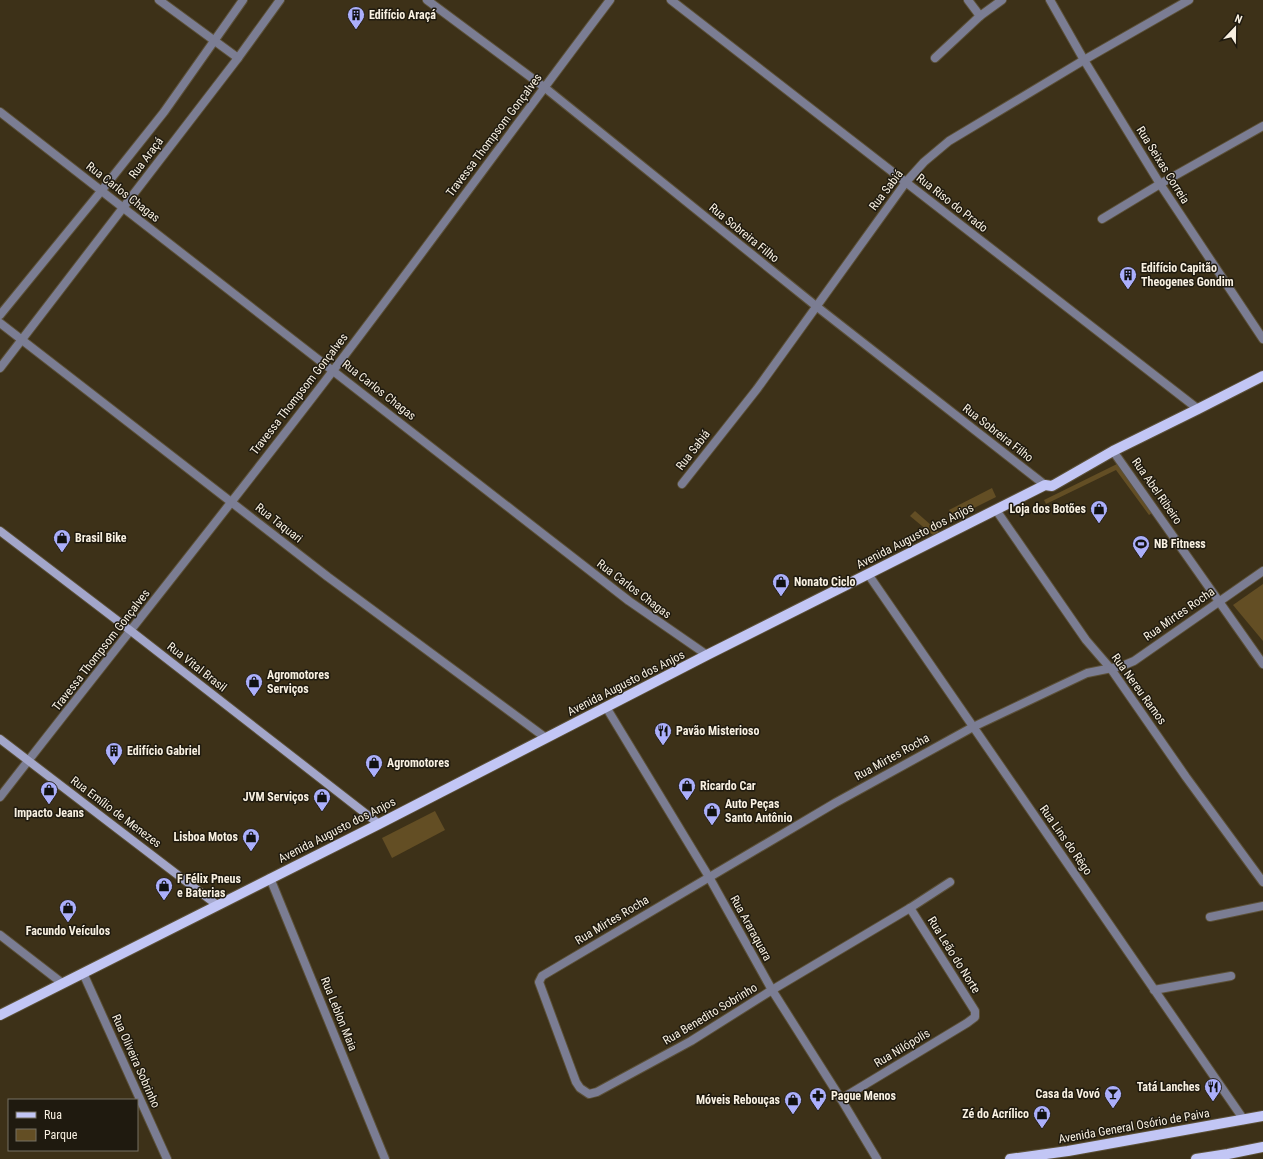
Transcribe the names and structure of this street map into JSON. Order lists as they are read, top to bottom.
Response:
{
  "streets": {
    "main road": ["Avenida Augusto dos Anjos", "Avenida General Osório de Paiva"],
    "street": [
      "Travessa Thompsom Gonçalves",
      "Rua Araçá",
      "Rua Seixas Correia",
      "Rua Sabiá",
      "Rua Carlos Chagas",
      "Rua Riso do Prado",
      "Rua Sobreira Filho",
      "Rua Abel Ribeiro",
      "Rua Taquari",
      "Rua Mirtes Rocha",
      "Rua Vital Brasil",
      "Rua Nereu Ramos",
      "Rua Emílio de Menezes",
      "Rua Lins do Rêgo",
      "Rua Araraquara",
      "Rua Leão do Norte",
      "Rua Leblon Maia",
      "Rua Benedito Sobrinho",
      "Rua Nilópolis",
      "Rua Oliveira Sobrinho"
    ]
  },
  "crossings": [
    ["Travessa Thompsom Gonçalves", "Rua Carlos Chagas"],
    ["Travessa Thompsom Gonçalves", "Rua Sobreira Filho"],
    ["Travessa Thompsom Gonçalves", "Rua Taquari"],
    ["Travessa Thompsom Gonçalves", "Rua Vital Brasil"],
    ["Travessa Thompsom Gonçalves", "Rua Emílio de Menezes"],
    ["Rua Araçá", "Rua Carlos Chagas"],
    ["Rua Araçá", "Rua Taquari"],
    ["Rua Seixas Correia", "Rua Sabiá"],
    ["Rua Sabiá", "Rua Riso do Prado"],
    ["Rua Sabiá", "Rua Sobreira Filho"],
    ["Rua Carlos Chagas", "Avenida Augusto dos Anjos"],
    ["Rua Riso do Prado", "Avenida Augusto dos Anjos"],
    ["Rua Sobreira Filho", "Avenida Augusto dos Anjos"],
    ["Rua Abel Ribeiro", "Avenida Augusto dos Anjos"],
    ["Rua Abel Ribeiro", "Rua Mirtes Rocha"],
    ["Rua Taquari", "Avenida Augusto dos Anjos"],
    ["Avenida Augusto dos Anjos", "Rua Vital Brasil"],
    ["Avenida Augusto dos Anjos", "Rua Nereu Ramos"],
    ["Avenida Augusto dos Anjos", "Rua Emílio de Menezes"],
    ["Avenida Augusto dos Anjos", "Rua Lins do Rêgo"],
    ["Avenida Augusto dos Anjos", "Rua Araraquara"],
    ["Avenida Augusto dos Anjos", "Rua Leblon Maia"],
    ["Avenida Augusto dos Anjos", "Rua Oliveira Sobrinho"],
    ["Rua Mirtes Rocha", "Rua Nereu Ramos"],
    ["Rua Mirtes Rocha", "Rua Lins do Rêgo"],
    ["Rua Mirtes Rocha", "Rua Araraquara"],
    ["Rua Mirtes Rocha", "Rua Benedito Sobrinho"],
    ["Rua Lins do Rêgo", "Avenida General Osório de Paiva"],
    ["Rua Araraquara", "Rua Benedito Sobrinho"],
    ["Rua Araraquara", "Rua Nilópolis"],
    ["Rua Leão do Norte", "Rua Benedito Sobrinho"],
    ["Rua Leão do Norte", "Rua Nilópolis"]
  ],
  "places": {
    "building": ["Edifício Araçá", "Edifício Capitão Theogenes Gondim", "Edifício Gabriel"],
    "shop": [
      "Loja dos Botões",
      "Brasil Bike",
      "Nonato Ciclo",
      "Agromotores Serviços",
      "Agromotores",
      "Ricardo Car",
      "Impacto Jeans",
      "JVM Serviços",
      "Auto Peças Santo Antônio",
      "Lisboa Motos",
      "F Félix Pneus e Baterias",
      "Facundo Veículos",
      "Móveis Rebouças",
      "Zé do Acrílico"
    ],
    "sports": ["NB Fitness"],
    "restaurant": ["Pavão Misterioso", "Tatá Lanches"],
    "bar": ["Casa da Vovó"],
    "pharmacy": ["Pague Menos"]
  },
  "legend": ["Rua", "Parque"],
  "north": "top"
}
